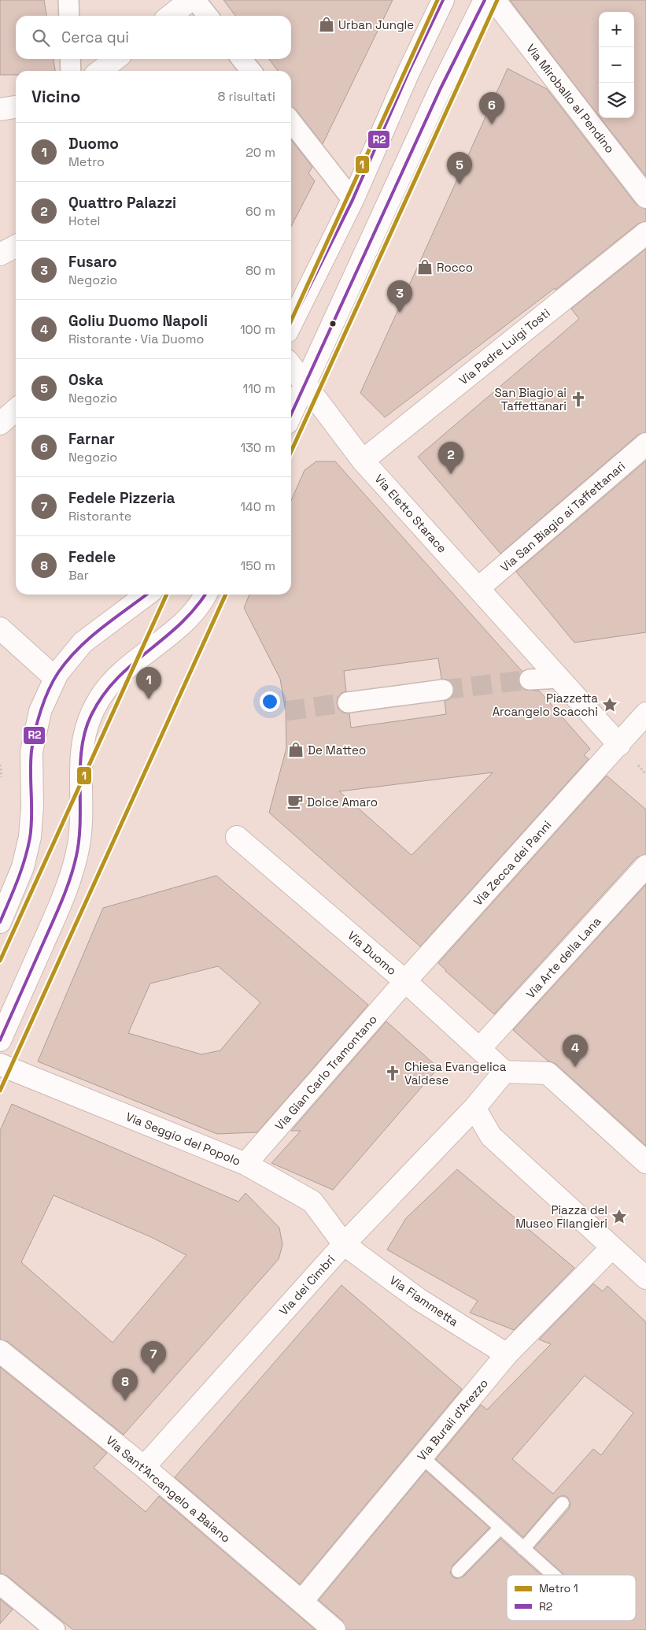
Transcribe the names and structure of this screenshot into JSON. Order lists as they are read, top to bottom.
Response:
{
  "streets": {
    "street": [
      "Via Miroballo al Pendino",
      "Via Padre Luigi Tosti",
      "Via Eletto Starace",
      "Via San Biagio ai Taffettanari",
      "Via Zecca dei Panni",
      "Via Duomo",
      "Via Arte della Lana",
      "Via Gian Carlo Tramontano",
      "Via Seggio del Popolo",
      "Via dei Cimbri",
      "Via Fiammetta",
      "Via Burali d'Arezzo",
      "Via Sant'Arcangelo a Baiano"
    ]
  },
  "crossings": [
    ["Via Padre Luigi Tosti", "Via Eletto Starace"],
    ["Via Eletto Starace", "Via San Biagio ai Taffettanari"],
    ["Via Eletto Starace", "Via Zecca dei Panni"],
    ["Via Zecca dei Panni", "Via Duomo"],
    ["Via Zecca dei Panni", "Via Gian Carlo Tramontano"],
    ["Via Duomo", "Via Arte della Lana"],
    ["Via Duomo", "Via Gian Carlo Tramontano"],
    ["Via Gian Carlo Tramontano", "Via Seggio del Popolo"],
    ["Via Seggio del Popolo", "Via dei Cimbri"],
    ["Via Seggio del Popolo", "Via Fiammetta"],
    ["Via dei Cimbri", "Via Fiammetta"],
    ["Via dei Cimbri", "Via Sant'Arcangelo a Baiano"],
    ["Via Fiammetta", "Via Burali d'Arezzo"],
    ["Via Burali d'Arezzo", "Via Sant'Arcangelo a Baiano"]
  ],
  "places": {
    "shop": ["Urban Jungle", "Rocco", "De Matteo"],
    "church": ["San Biagio ai Taffettanari", "Chiesa Evangelica Valdese"],
    "place": ["Piazzetta Arcangelo Scacchi", "Piazza del Museo Filangieri"],
    "cafe": ["Dolce Amaro"]
  },
  "lines": ["metro line 1", "transit line R2"],
  "legend": ["Metro 1", "R2"],
  "page": {
    "map_buttons": ["+", "−"],
    "search": "Cerca qui",
    "heading": ["Vicino", "8 risultati"],
    "pins": [
      "6",
      "5",
      "3",
      "2",
      "1",
      "4",
      "7",
      "8"
    ],
    "list": [
      {
        "mark": "1",
        "name": "Duomo",
        "note": "Metro",
        "value": "20 m"
      },
      {
        "mark": "2",
        "name": "Quattro Palazzi",
        "note": "Hotel",
        "value": "60 m"
      },
      {
        "mark": "3",
        "name": "Fusaro",
        "note": "Negozio",
        "value": "80 m"
      },
      {
        "mark": "4",
        "name": "Goliu Duomo Napoli",
        "note": "Ristorante · Via Duomo",
        "value": "100 m"
      },
      {
        "mark": "5",
        "name": "Oska",
        "note": "Negozio",
        "value": "110 m"
      },
      {
        "mark": "6",
        "name": "Farnar",
        "note": "Negozio",
        "value": "130 m"
      },
      {
        "mark": "7",
        "name": "Fedele Pizzeria",
        "note": "Ristorante",
        "value": "140 m"
      },
      {
        "mark": "8",
        "name": "Fedele",
        "note": "Bar",
        "value": "150 m"
      }
    ]
  }
}
